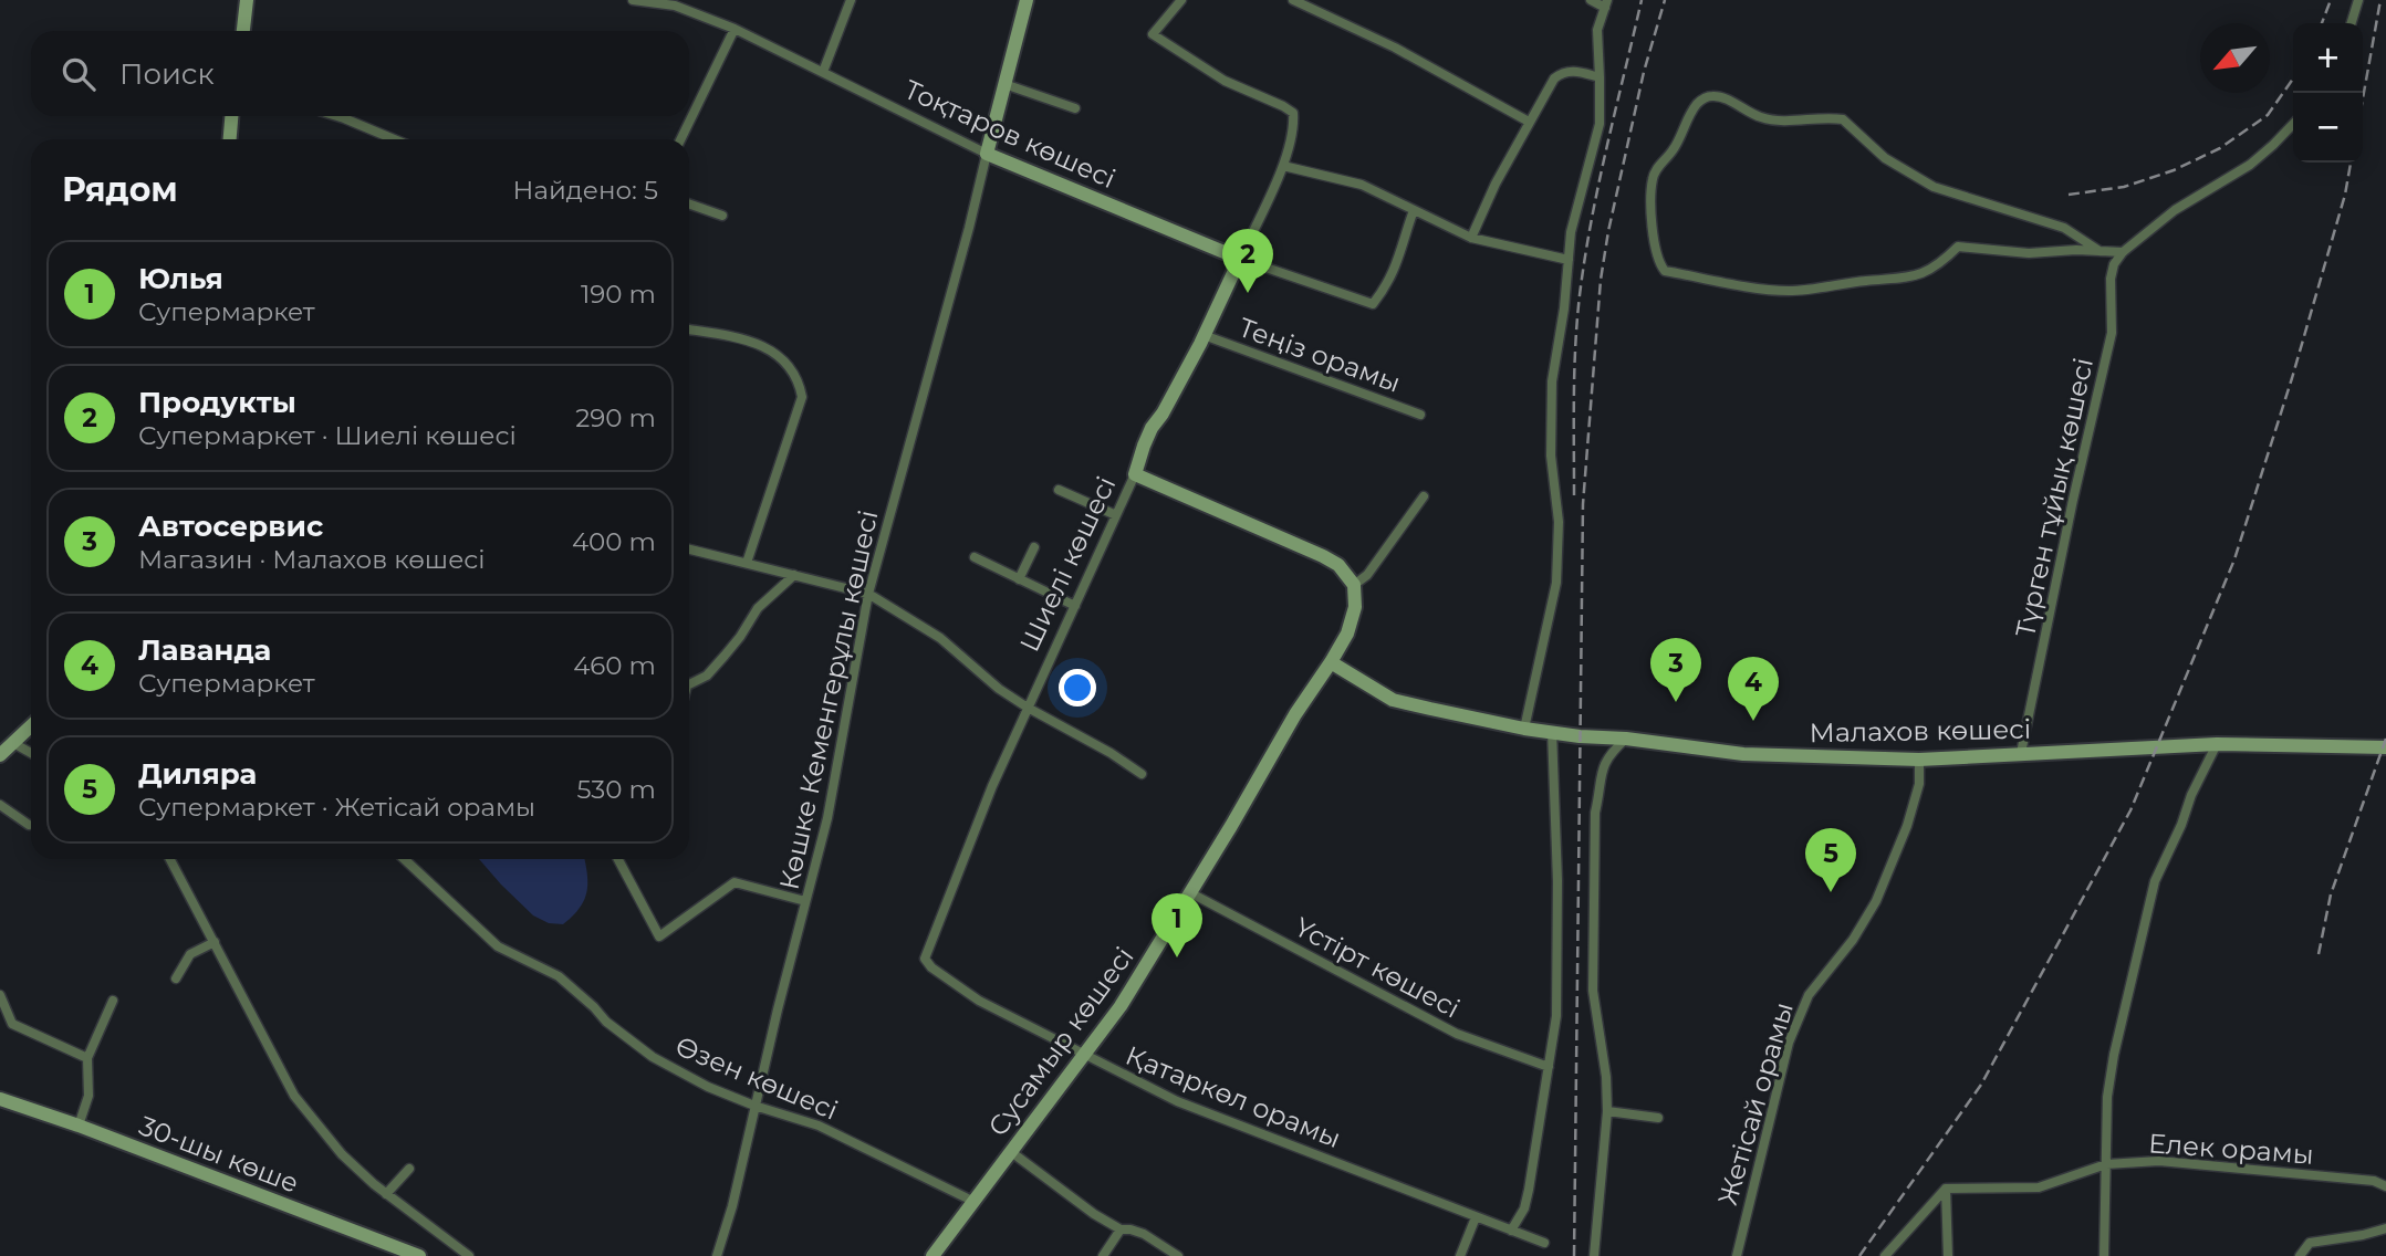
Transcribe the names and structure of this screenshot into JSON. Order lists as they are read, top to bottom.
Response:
{
  "streets": {
    "main road": [
      "Тоқтаров көшесі",
      "Шиелі көшесі",
      "Малахов көшесі",
      "Сусамыр көшесі",
      "30-шы көше"
    ],
    "street": [
      "Теңіз орамы",
      "Түрген тұйық көшесі",
      "Көшке Кеменгерұлы көшесі",
      "Үстірт көшесі",
      "Өзен көшесі",
      "Қатаркөл орамы",
      "Жетісай орамы",
      "Елек орамы"
    ]
  },
  "crossings": [
    ["Тоқтаров көшесі", "Шиелі көшесі"],
    ["Тоқтаров көшесі", "Көшке Кеменгерұлы көшесі"],
    ["Теңіз орамы", "Шиелі көшесі"],
    ["Түрген тұйық көшесі", "Малахов көшесі"],
    ["Шиелі көшесі", "Қатаркөл орамы"],
    ["Көшке Кеменгерұлы көшесі", "Өзен көшесі"],
    ["Малахов көшесі", "Сусамыр көшесі"],
    ["Малахов көшесі", "Жетісай орамы"],
    ["Үстірт көшесі", "Сусамыр көшесі"],
    ["Сусамыр көшесі", "Өзен көшесі"],
    ["Сусамыр көшесі", "Қатаркөл орамы"]
  ],
  "north": "bottom left",
  "page": {
    "map_buttons": ["+", "−"],
    "search": "Поиск",
    "heading": ["Рядом", "Найдено: 5"],
    "pins": [
      "2",
      "3",
      "4",
      "5",
      "1"
    ],
    "list": [
      {
        "mark": "1",
        "name": "Юлья",
        "note": "Супермаркет",
        "value": "190 m"
      },
      {
        "mark": "2",
        "name": "Продукты",
        "note": "Супермаркет · Шиелі көшесі",
        "value": "290 m"
      },
      {
        "mark": "3",
        "name": "Автосервис",
        "note": "Магазин · Малахов көшесі",
        "value": "400 m"
      },
      {
        "mark": "4",
        "name": "Лаванда",
        "note": "Супермаркет",
        "value": "460 m"
      },
      {
        "mark": "5",
        "name": "Диляра",
        "note": "Супермаркет · Жетісай орамы",
        "value": "530 m"
      }
    ]
  }
}
